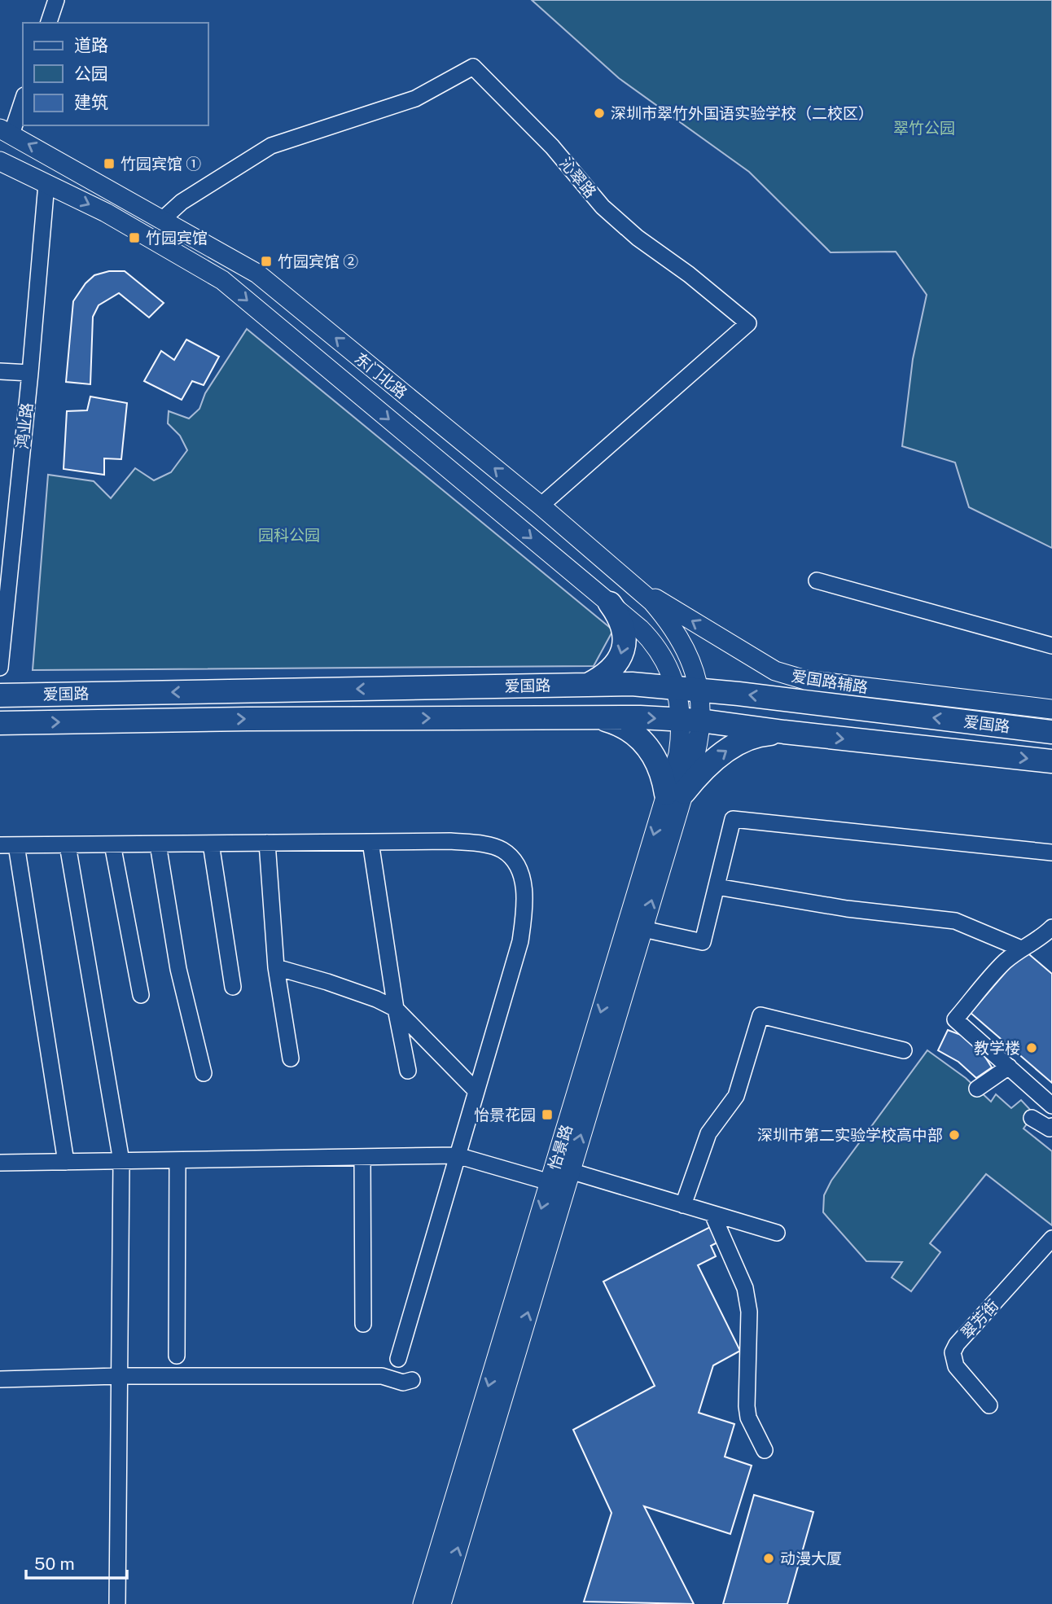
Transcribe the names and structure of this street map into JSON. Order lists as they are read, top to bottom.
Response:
{
  "streets": {
    "highway": ["爱国路"],
    "main road": ["东门北路", "爱国路辅路", "怡景路"],
    "street": ["沁翠路", "鸿业路", "翠芳街"]
  },
  "crossings": [
    ["沁翠路", "东门北路"],
    ["东门北路", "鸿业路"],
    ["东门北路", "爱国路辅路"],
    ["东门北路", "爱国路"],
    ["东门北路", "怡景路"],
    ["爱国路", "怡景路"]
  ],
  "one_way": ["爱国路辅路"],
  "parks": ["翠竹公园", "园科公园"],
  "places": {
    "other": [
      "深圳市翠竹外国语实验学校（二校区）",
      "教学楼",
      "深圳市第二实验学校高中部",
      "动漫大厦"
    ],
    "transit": [
      "竹园宾馆 ①",
      "竹园宾馆",
      "竹园宾馆 ②",
      "怡景花园"
    ]
  },
  "legend": ["道路", "公园", "建筑"],
  "scale_bar": "50 m"
}
